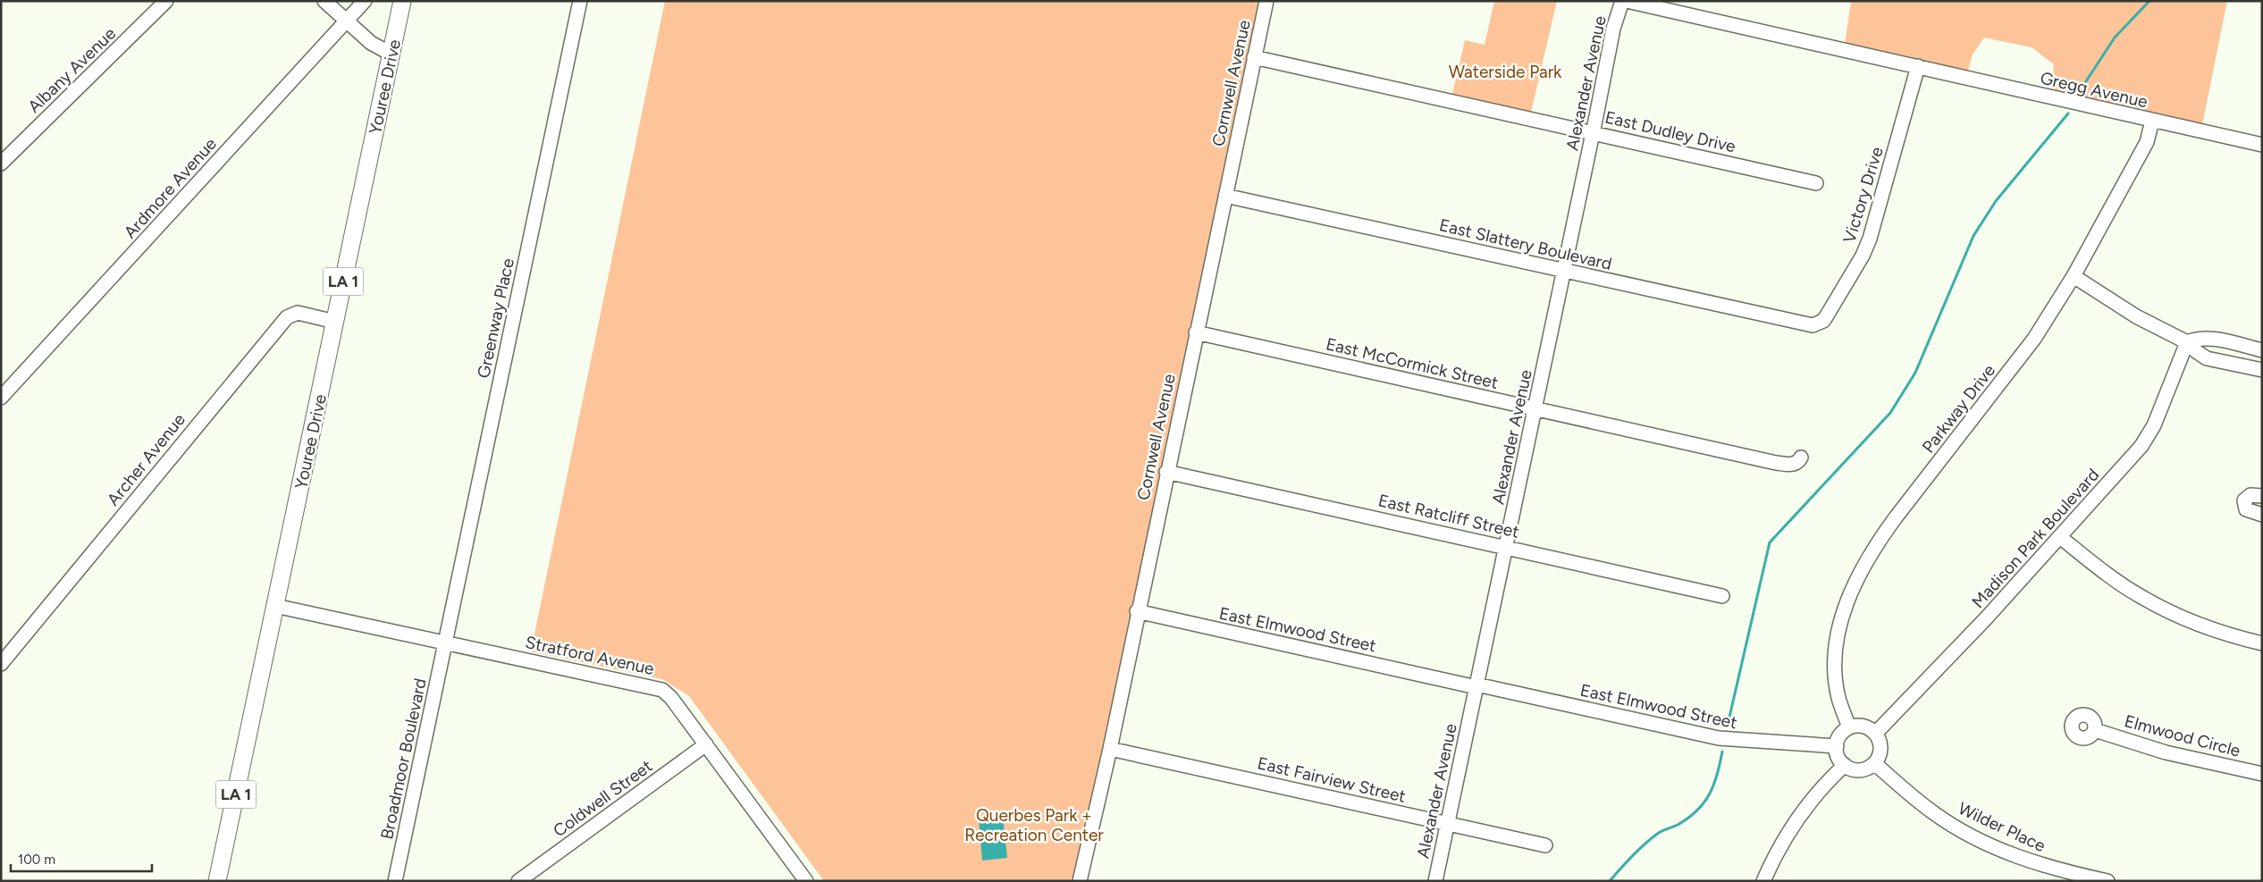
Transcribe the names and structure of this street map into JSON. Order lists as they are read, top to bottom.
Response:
{
  "streets": {
    "main road": ["Youree Drive", "LA 1"],
    "street": [
      "Albany Avenue",
      "Cornwell Avenue",
      "Alexander Avenue",
      "Gregg Avenue",
      "East Dudley Drive",
      "Ardmore Avenue",
      "Victory Drive",
      "East Slattery Boulevard",
      "Greenway Place",
      "East McCormick Street",
      "Parkway Drive",
      "Archer Avenue",
      "East Ratcliff Street",
      "Madison Park Boulevard",
      "East Elmwood Street",
      "Stratford Avenue",
      "Elmwood Circle",
      "Broadmoor Boulevard",
      "East Fairview Street",
      "Coldwell Street",
      "Wilder Place"
    ]
  },
  "crossings": [
    ["Cornwell Avenue", "East Dudley Drive"],
    ["Cornwell Avenue", "East Slattery Boulevard"],
    ["Cornwell Avenue", "East McCormick Street"],
    ["Cornwell Avenue", "East Ratcliff Street"],
    ["Cornwell Avenue", "East Elmwood Street"],
    ["Cornwell Avenue", "East Fairview Street"],
    ["Alexander Avenue", "East Dudley Drive"],
    ["Alexander Avenue", "East Slattery Boulevard"],
    ["Alexander Avenue", "East McCormick Street"],
    ["Alexander Avenue", "East Ratcliff Street"],
    ["Alexander Avenue", "East Elmwood Street"],
    ["Alexander Avenue", "East Fairview Street"],
    ["Youree Drive", "Archer Avenue"],
    ["Youree Drive", "Stratford Avenue"],
    ["Gregg Avenue", "Victory Drive"],
    ["Gregg Avenue", "Parkway Drive"],
    ["Victory Drive", "East Slattery Boulevard"],
    ["Greenway Place", "Stratford Avenue"],
    ["Greenway Place", "Broadmoor Boulevard"],
    ["Parkway Drive", "Madison Park Boulevard"],
    ["Parkway Drive", "East Elmwood Street"],
    ["Parkway Drive", "Wilder Place"],
    ["Madison Park Boulevard", "East Elmwood Street"],
    ["Madison Park Boulevard", "Wilder Place"],
    ["East Elmwood Street", "Wilder Place"],
    ["Stratford Avenue", "Broadmoor Boulevard"],
    ["Stratford Avenue", "Coldwell Street"]
  ],
  "parks": ["Waterside Park", "Querbes Park + Recreation Center"],
  "scale_bar": "100 m"
}
